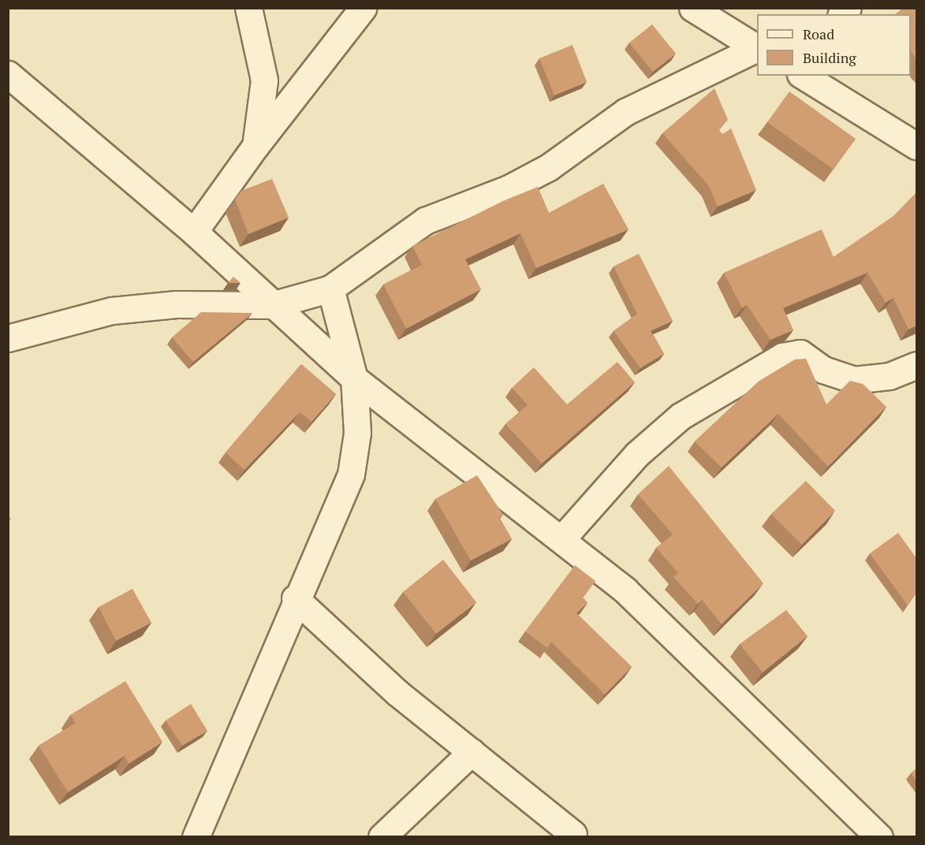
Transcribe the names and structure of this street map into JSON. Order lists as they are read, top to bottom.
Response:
{
  "legend": ["Road", "Building"]
}
